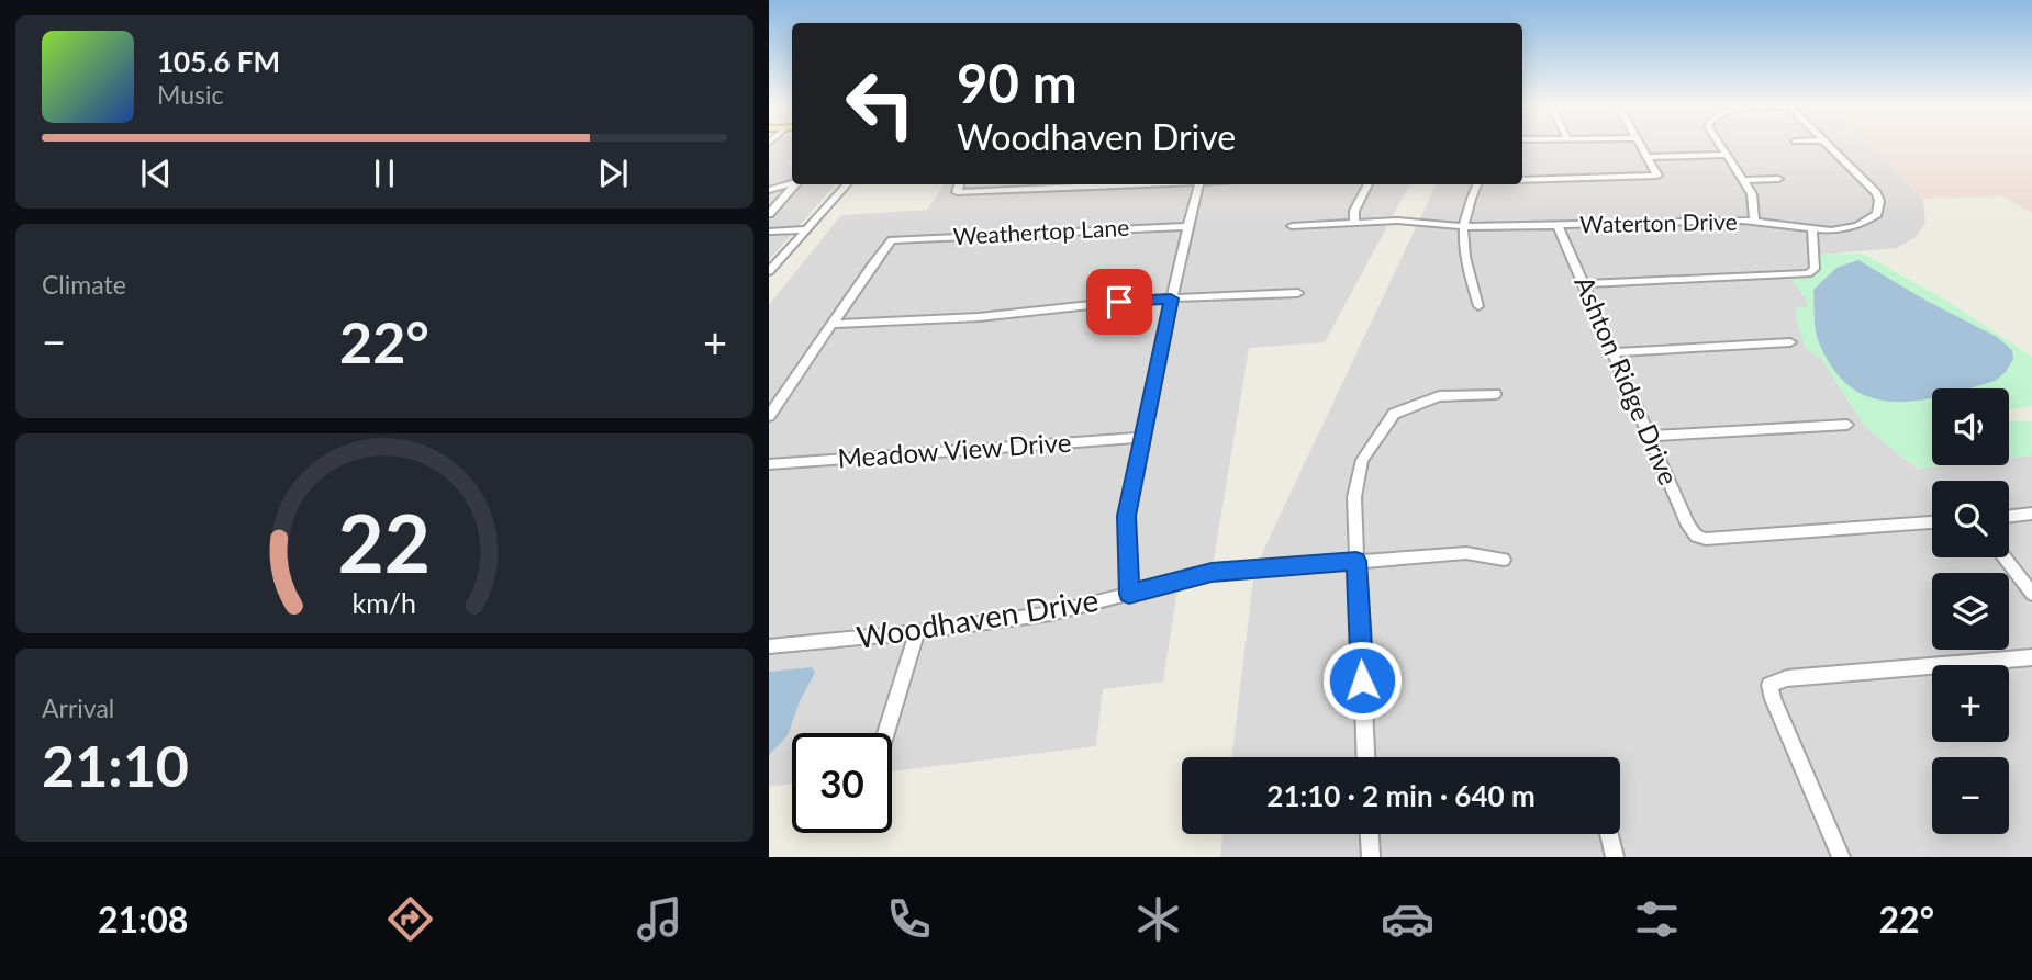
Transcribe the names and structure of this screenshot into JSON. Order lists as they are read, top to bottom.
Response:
{
  "streets": {
    "street": [
      "Waterton Drive",
      "Weathertop Lane",
      "Ashton Ridge Drive",
      "Meadow View Drive",
      "Woodhaven Drive"
    ]
  },
  "crossings": [
    ["Waterton Drive", "Ashton Ridge Drive"]
  ],
  "page": {
    "turn": ["90 m", "Woodhaven Drive"],
    "song": ["105.6 FM", "Music"],
    "tile": [
      "Climate",
      ["Arrival", "21:10"]
    ],
    "heat": ["−", "22°", "+"],
    "map_buttons": ["+", "−"],
    "limit": "30",
    "trip": "21:10 · 2 min · 640 m",
    "tabs": ["21:08", "22°"],
    "gauge": ["22", "km/h"]
  }
}
